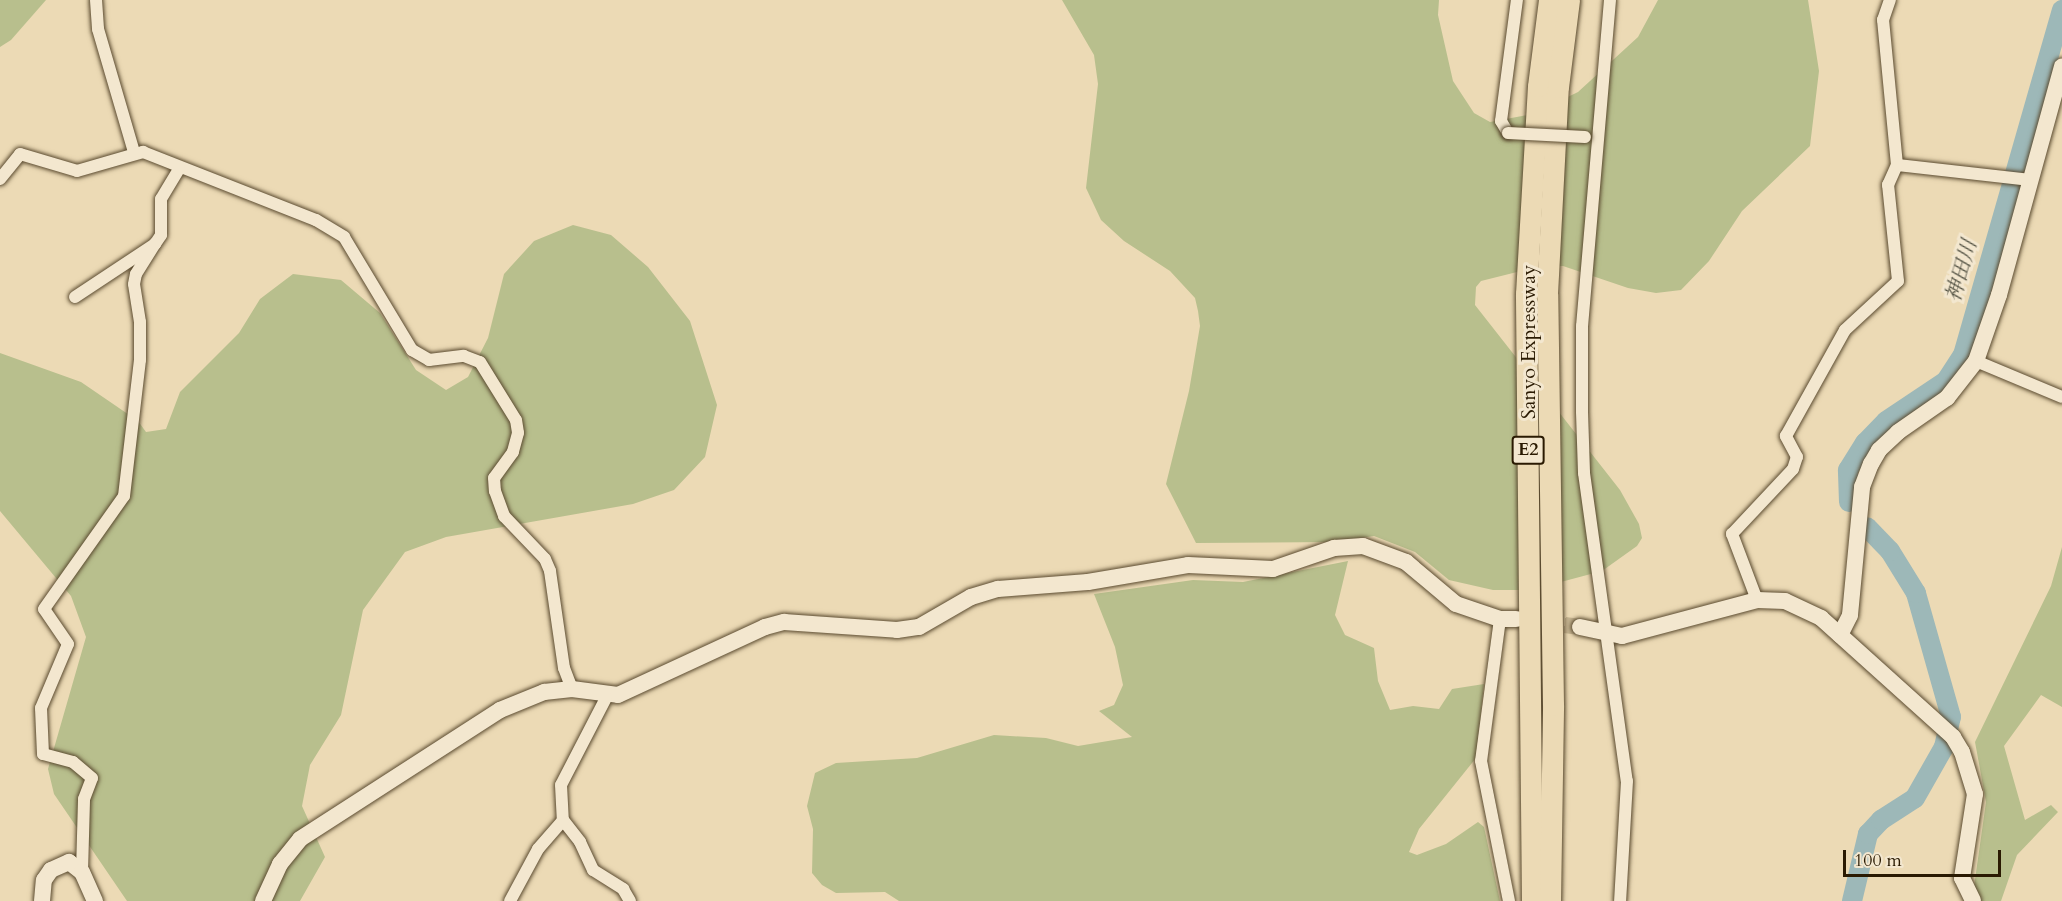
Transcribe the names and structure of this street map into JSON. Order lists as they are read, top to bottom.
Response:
{
  "streets": {
    "highway": ["Sanyo Expressway", "E2"]
  },
  "water": ["神田川"],
  "scale_bar": "100 m"
}
